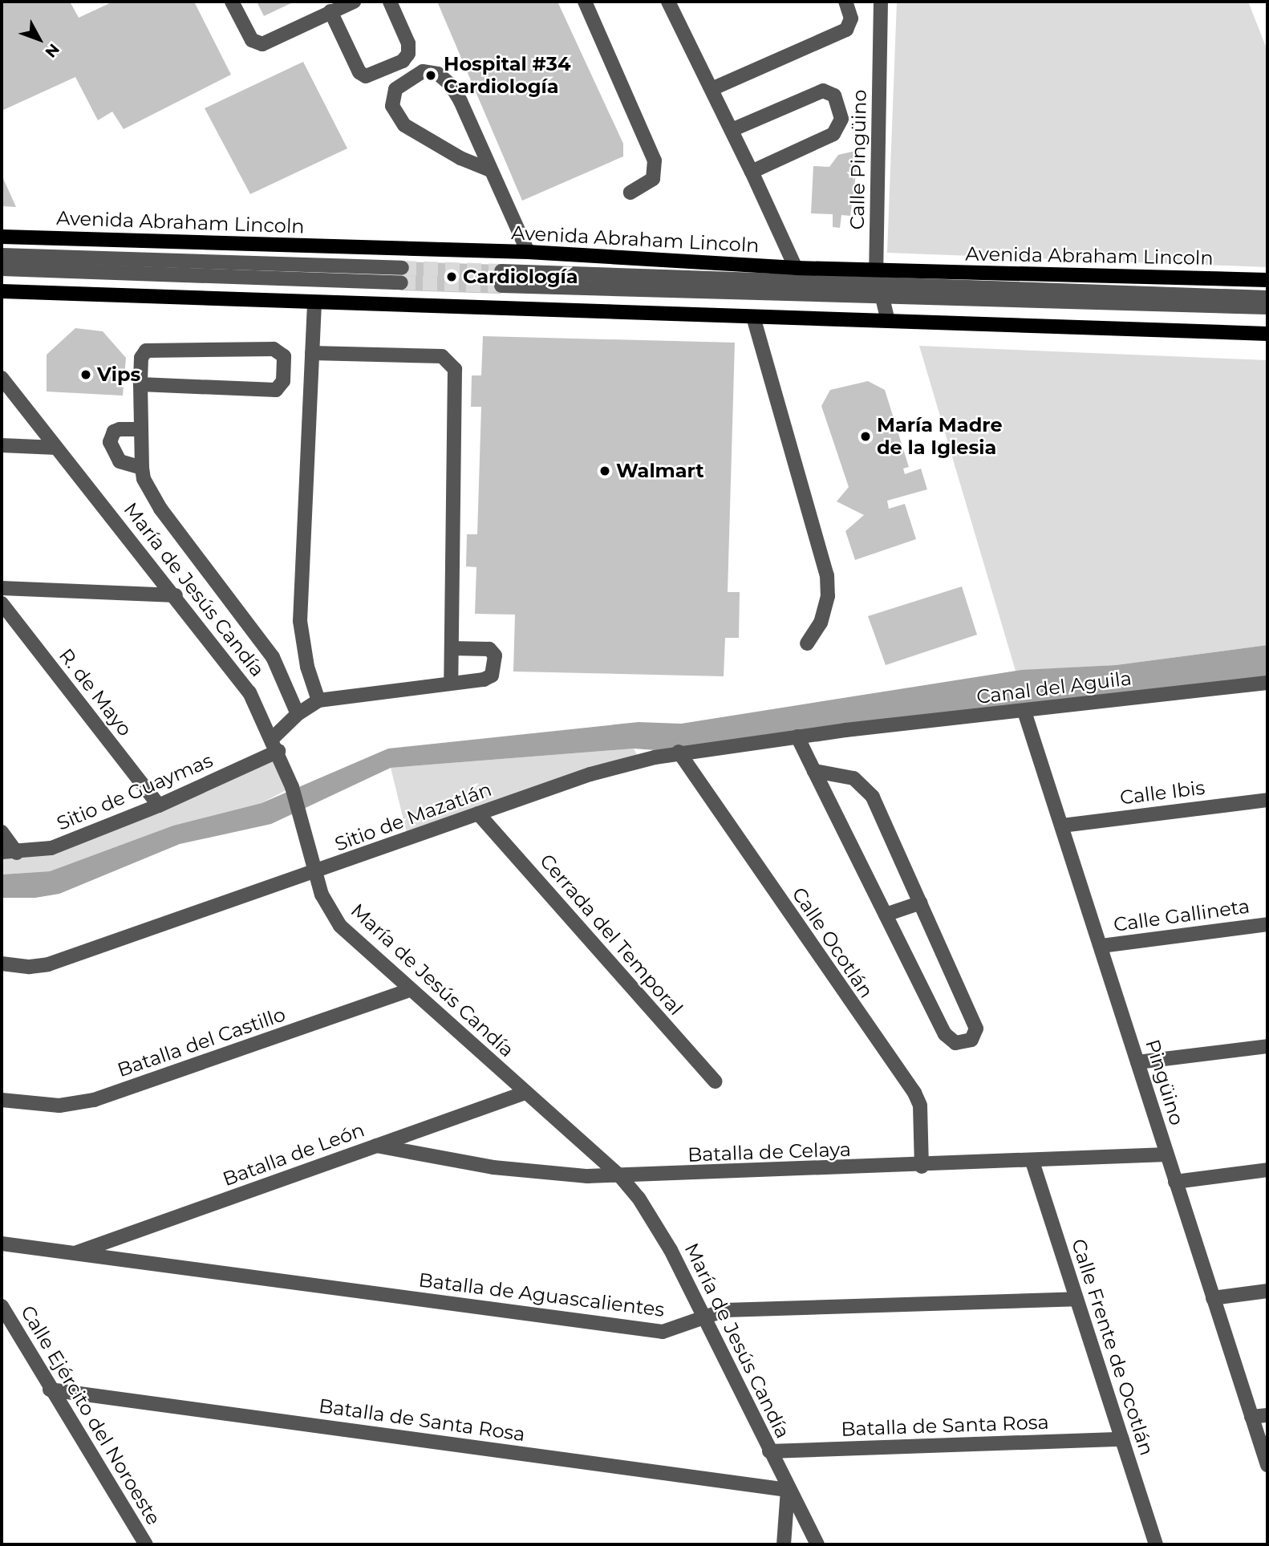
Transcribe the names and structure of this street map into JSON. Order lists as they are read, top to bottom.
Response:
{
  "streets": {
    "main road": ["Avenida Abraham Lincoln"],
    "street": [
      "Calle Pingüino",
      "María de Jesús Candía",
      "Canal del Aguila",
      "R. de Mayo",
      "Sitio de Guaymas",
      "Calle Ibis",
      "Sitio de Mazatlán",
      "Calle Gallineta",
      "Cerrada del Temporal",
      "Calle Ocotlán",
      "Batalla del Castillo",
      "Pingüino",
      "Batalla de Celaya",
      "Batalla de León",
      "Batalla de Aguascalientes",
      "Calle Frente de Ocotlán",
      "Calle Ejército del Noroeste",
      "Batalla de Santa Rosa"
    ]
  },
  "crossings": [
    ["Calle Pingüino", "Avenida Abraham Lincoln"],
    ["María de Jesús Candía", "Sitio de Guaymas"],
    ["María de Jesús Candía", "Sitio de Mazatlán"],
    ["María de Jesús Candía", "Batalla del Castillo"],
    ["María de Jesús Candía", "Batalla de Celaya"],
    ["María de Jesús Candía", "Batalla de León"],
    ["María de Jesús Candía", "Batalla de Aguascalientes"],
    ["María de Jesús Candía", "Batalla de Santa Rosa"],
    ["Canal del Aguila", "Sitio de Mazatlán"],
    ["Canal del Aguila", "Pingüino"],
    ["R. de Mayo", "Sitio de Guaymas"],
    ["Calle Ibis", "Pingüino"],
    ["Sitio de Mazatlán", "Cerrada del Temporal"],
    ["Sitio de Mazatlán", "Calle Ocotlán"],
    ["Calle Gallineta", "Pingüino"],
    ["Calle Ocotlán", "Batalla de Celaya"],
    ["Pingüino", "Batalla de Celaya"],
    ["Batalla de Celaya", "Batalla de León"],
    ["Batalla de Celaya", "Calle Frente de Ocotlán"],
    ["Batalla de León", "Batalla de Aguascalientes"],
    ["Batalla de Aguascalientes", "Calle Frente de Ocotlán"],
    ["Calle Frente de Ocotlán", "Batalla de Santa Rosa"],
    ["Calle Ejército del Noroeste", "Batalla de Santa Rosa"]
  ],
  "places": [
    "Hospital #34 Cardiología",
    "Cardiología",
    "Vips",
    "María Madre de la Iglesia",
    "Walmart"
  ],
  "north": "bottom right"
}
